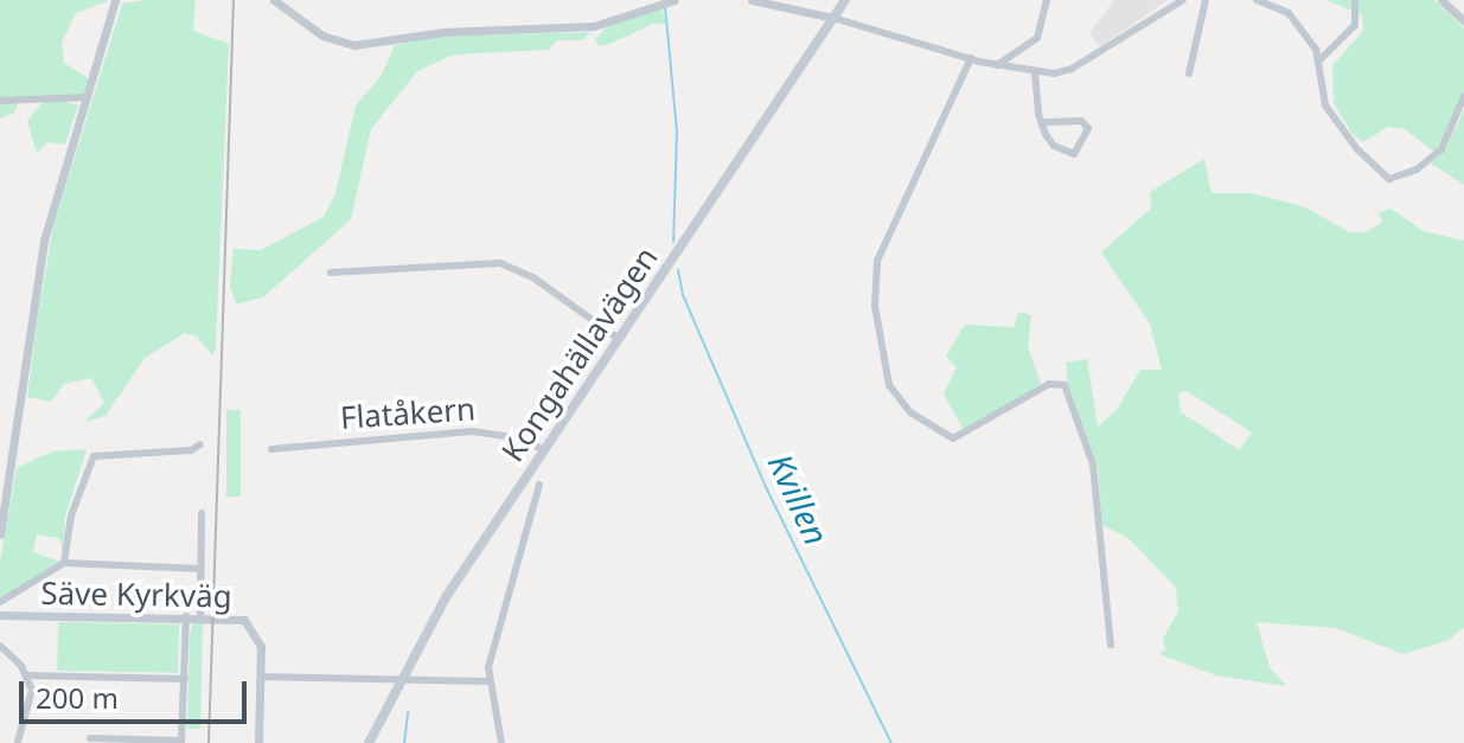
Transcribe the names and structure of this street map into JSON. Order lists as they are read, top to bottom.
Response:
{
  "streets": {
    "main road": ["Kongahällavägen"],
    "street": ["Flatåkern", "Säve Kyrkväg"]
  },
  "crossings": [
    ["Kongahällavägen", "Flatåkern"]
  ],
  "water": ["Kvillen"],
  "scale_bar": "200 m"
}
